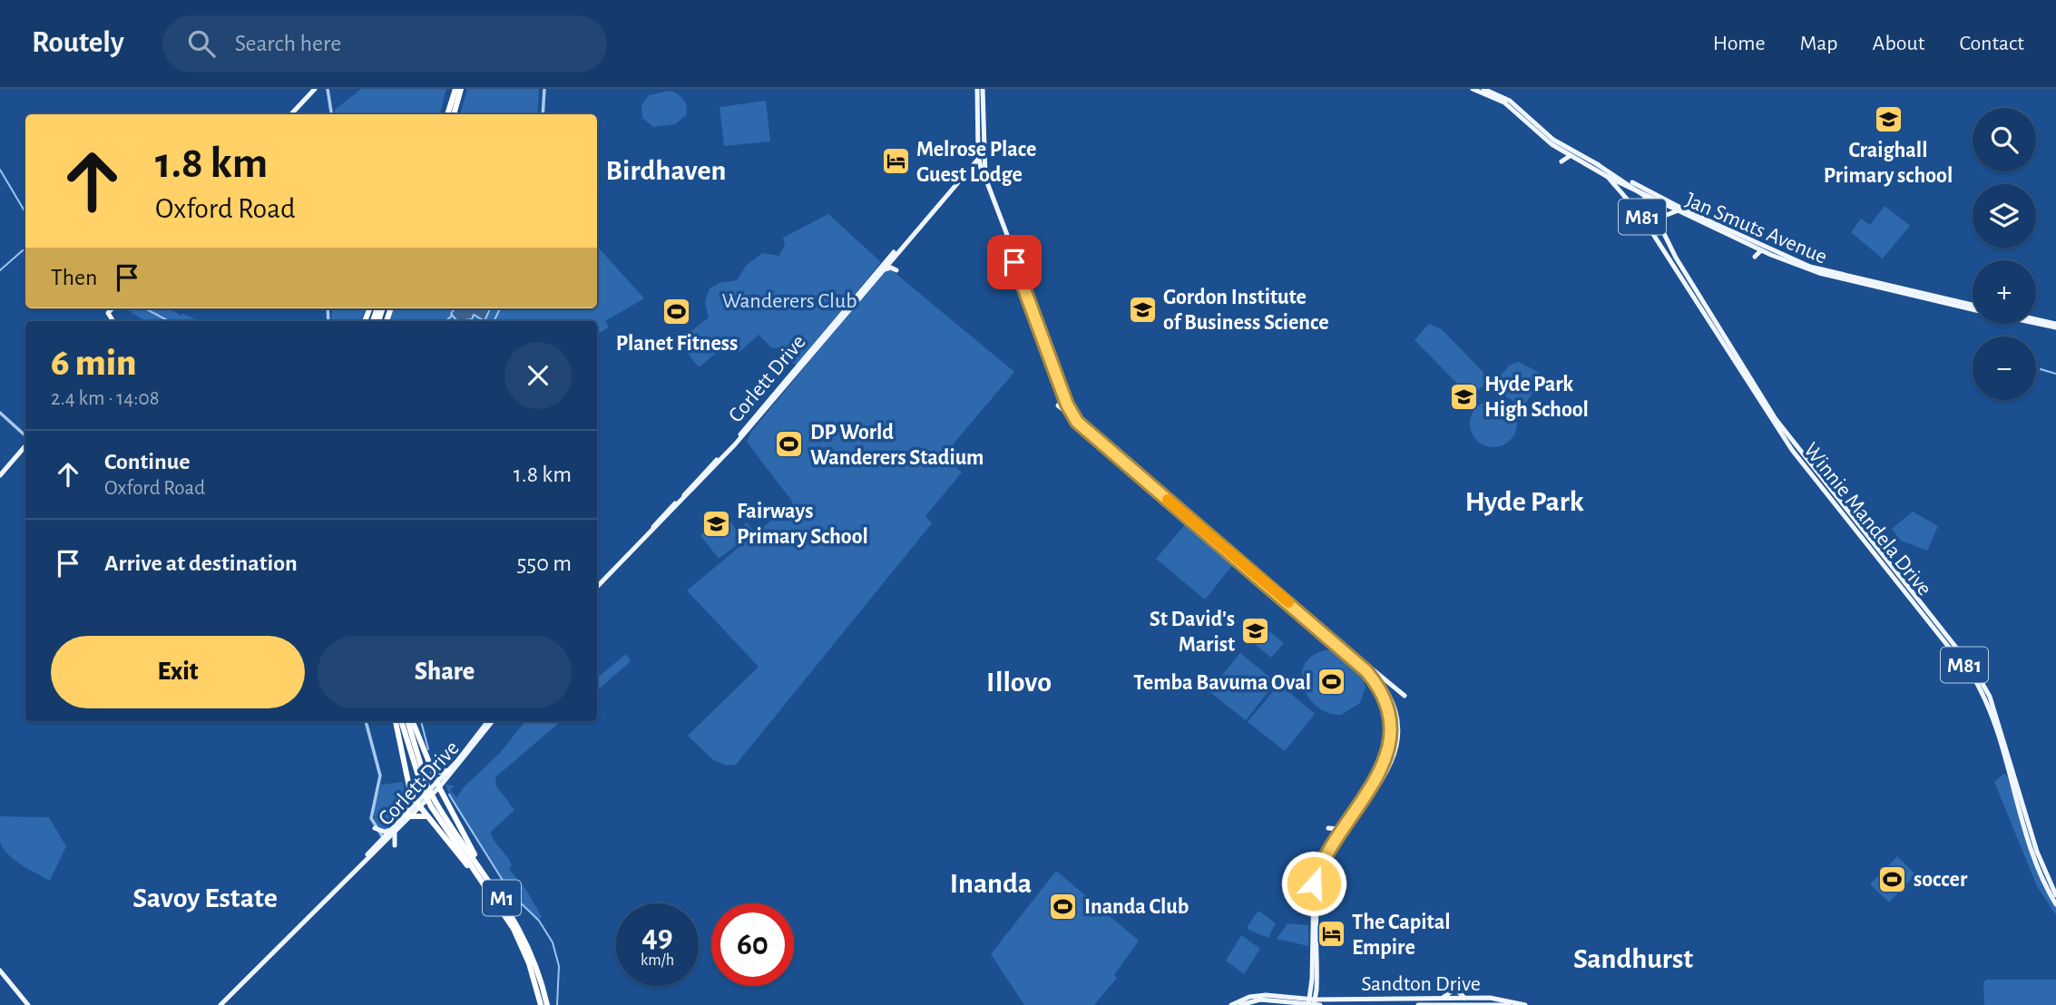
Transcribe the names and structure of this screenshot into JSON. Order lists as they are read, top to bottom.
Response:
{
  "streets": {
    "highway": ["M1"],
    "main road": [
      "M81",
      "Jan Smuts Avenue",
      "Corlett Drive",
      "Winnie Mandela Drive",
      "Sandton Drive"
    ]
  },
  "crossings": [
    ["Jan Smuts Avenue", "Winnie Mandela Drive"]
  ],
  "districts": [
    "Birdhaven",
    "Hyde Park",
    "Illovo",
    "Inanda",
    "Savoy Estate",
    "Sandhurst"
  ],
  "parks": ["Wanderers Club"],
  "places": {
    "school or university": [
      "Craighall Primary school",
      "Gordon Institute of Business Science",
      "Hyde Park High School",
      "Fairways Primary School",
      "St David's Marist"
    ],
    "hotel": ["Melrose Place Guest Lodge", "The Capital Empire"],
    "sports": [
      "Planet Fitness",
      "DP World Wanderers Stadium",
      "Temba Bavuma Oval",
      "soccer",
      "Inanda Club"
    ]
  },
  "page": {
    "header": "Routely",
    "search": "Search here",
    "nav": [
      "Home",
      "Map",
      "About",
      "Contact"
    ],
    "map_buttons": ["+", "−"],
    "turn": ["1.8 km", "Oxford Road"],
    "then": "Then",
    "heading": ["6 min", "2.4 km · 14:08"],
    "list": [
      {
        "name": "Continue",
        "note": "Oxford Road",
        "value": "1.8 km"
      },
      {
        "name": "Arrive at destination",
        "value": "550 m"
      }
    ],
    "buttons": ["Exit", "Share"],
    "speed": "49 km/h",
    "limit": "60"
  }
}
